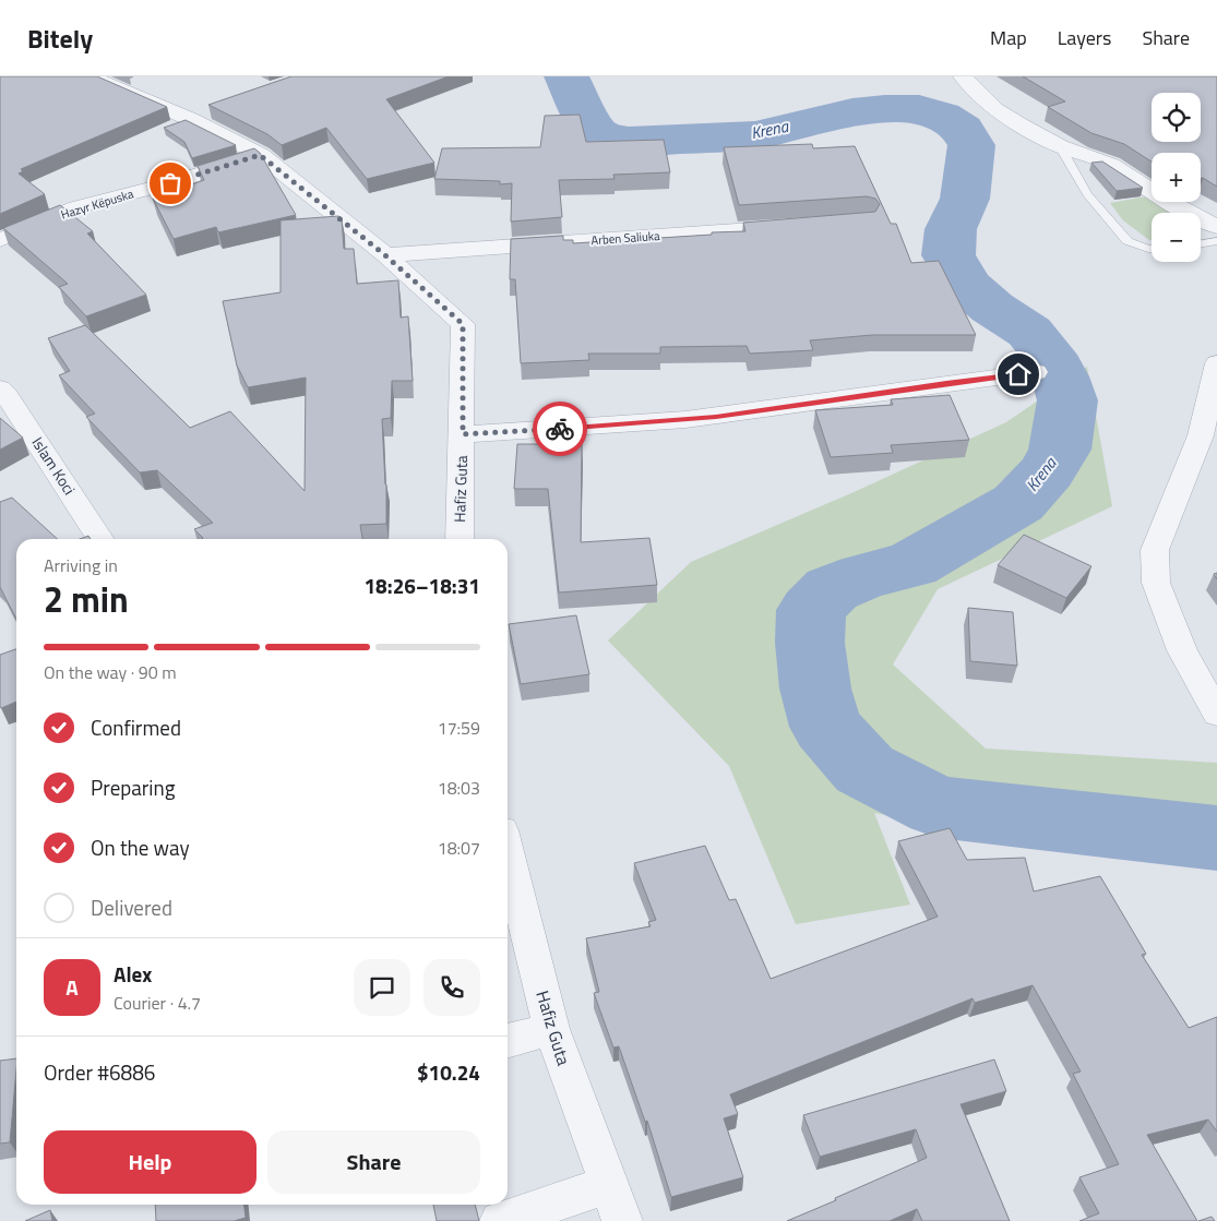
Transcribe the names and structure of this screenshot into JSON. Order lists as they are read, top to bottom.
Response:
{
  "streets": {
    "street": [
      "Hazyr Këpuska",
      "Arben Saliuka",
      "Islam Koci",
      "Hafiz Guta"
    ]
  },
  "crossings": [
    ["Hazyr Këpuska", "Hafiz Guta"],
    ["Arben Saliuka", "Hafiz Guta"]
  ],
  "water": ["Krena"],
  "page": {
    "header": "Bitely",
    "nav": ["Map", "Layers", "Share"],
    "map_buttons": ["+", "−"],
    "heading": ["2 min", "Arriving in", "18:26–18:31"],
    "panel": [
      "Alex",
      "Courier · 4.7",
      "Order #6886",
      "$10.24"
    ],
    "bar": "On the way · 90 m",
    "list": [
      ["Confirmed", "17:59"],
      ["Preparing", "18:03"],
      ["On the way", "18:07"],
      "Delivered"
    ],
    "round": "A",
    "buttons": ["Help", "Share"]
  }
}
